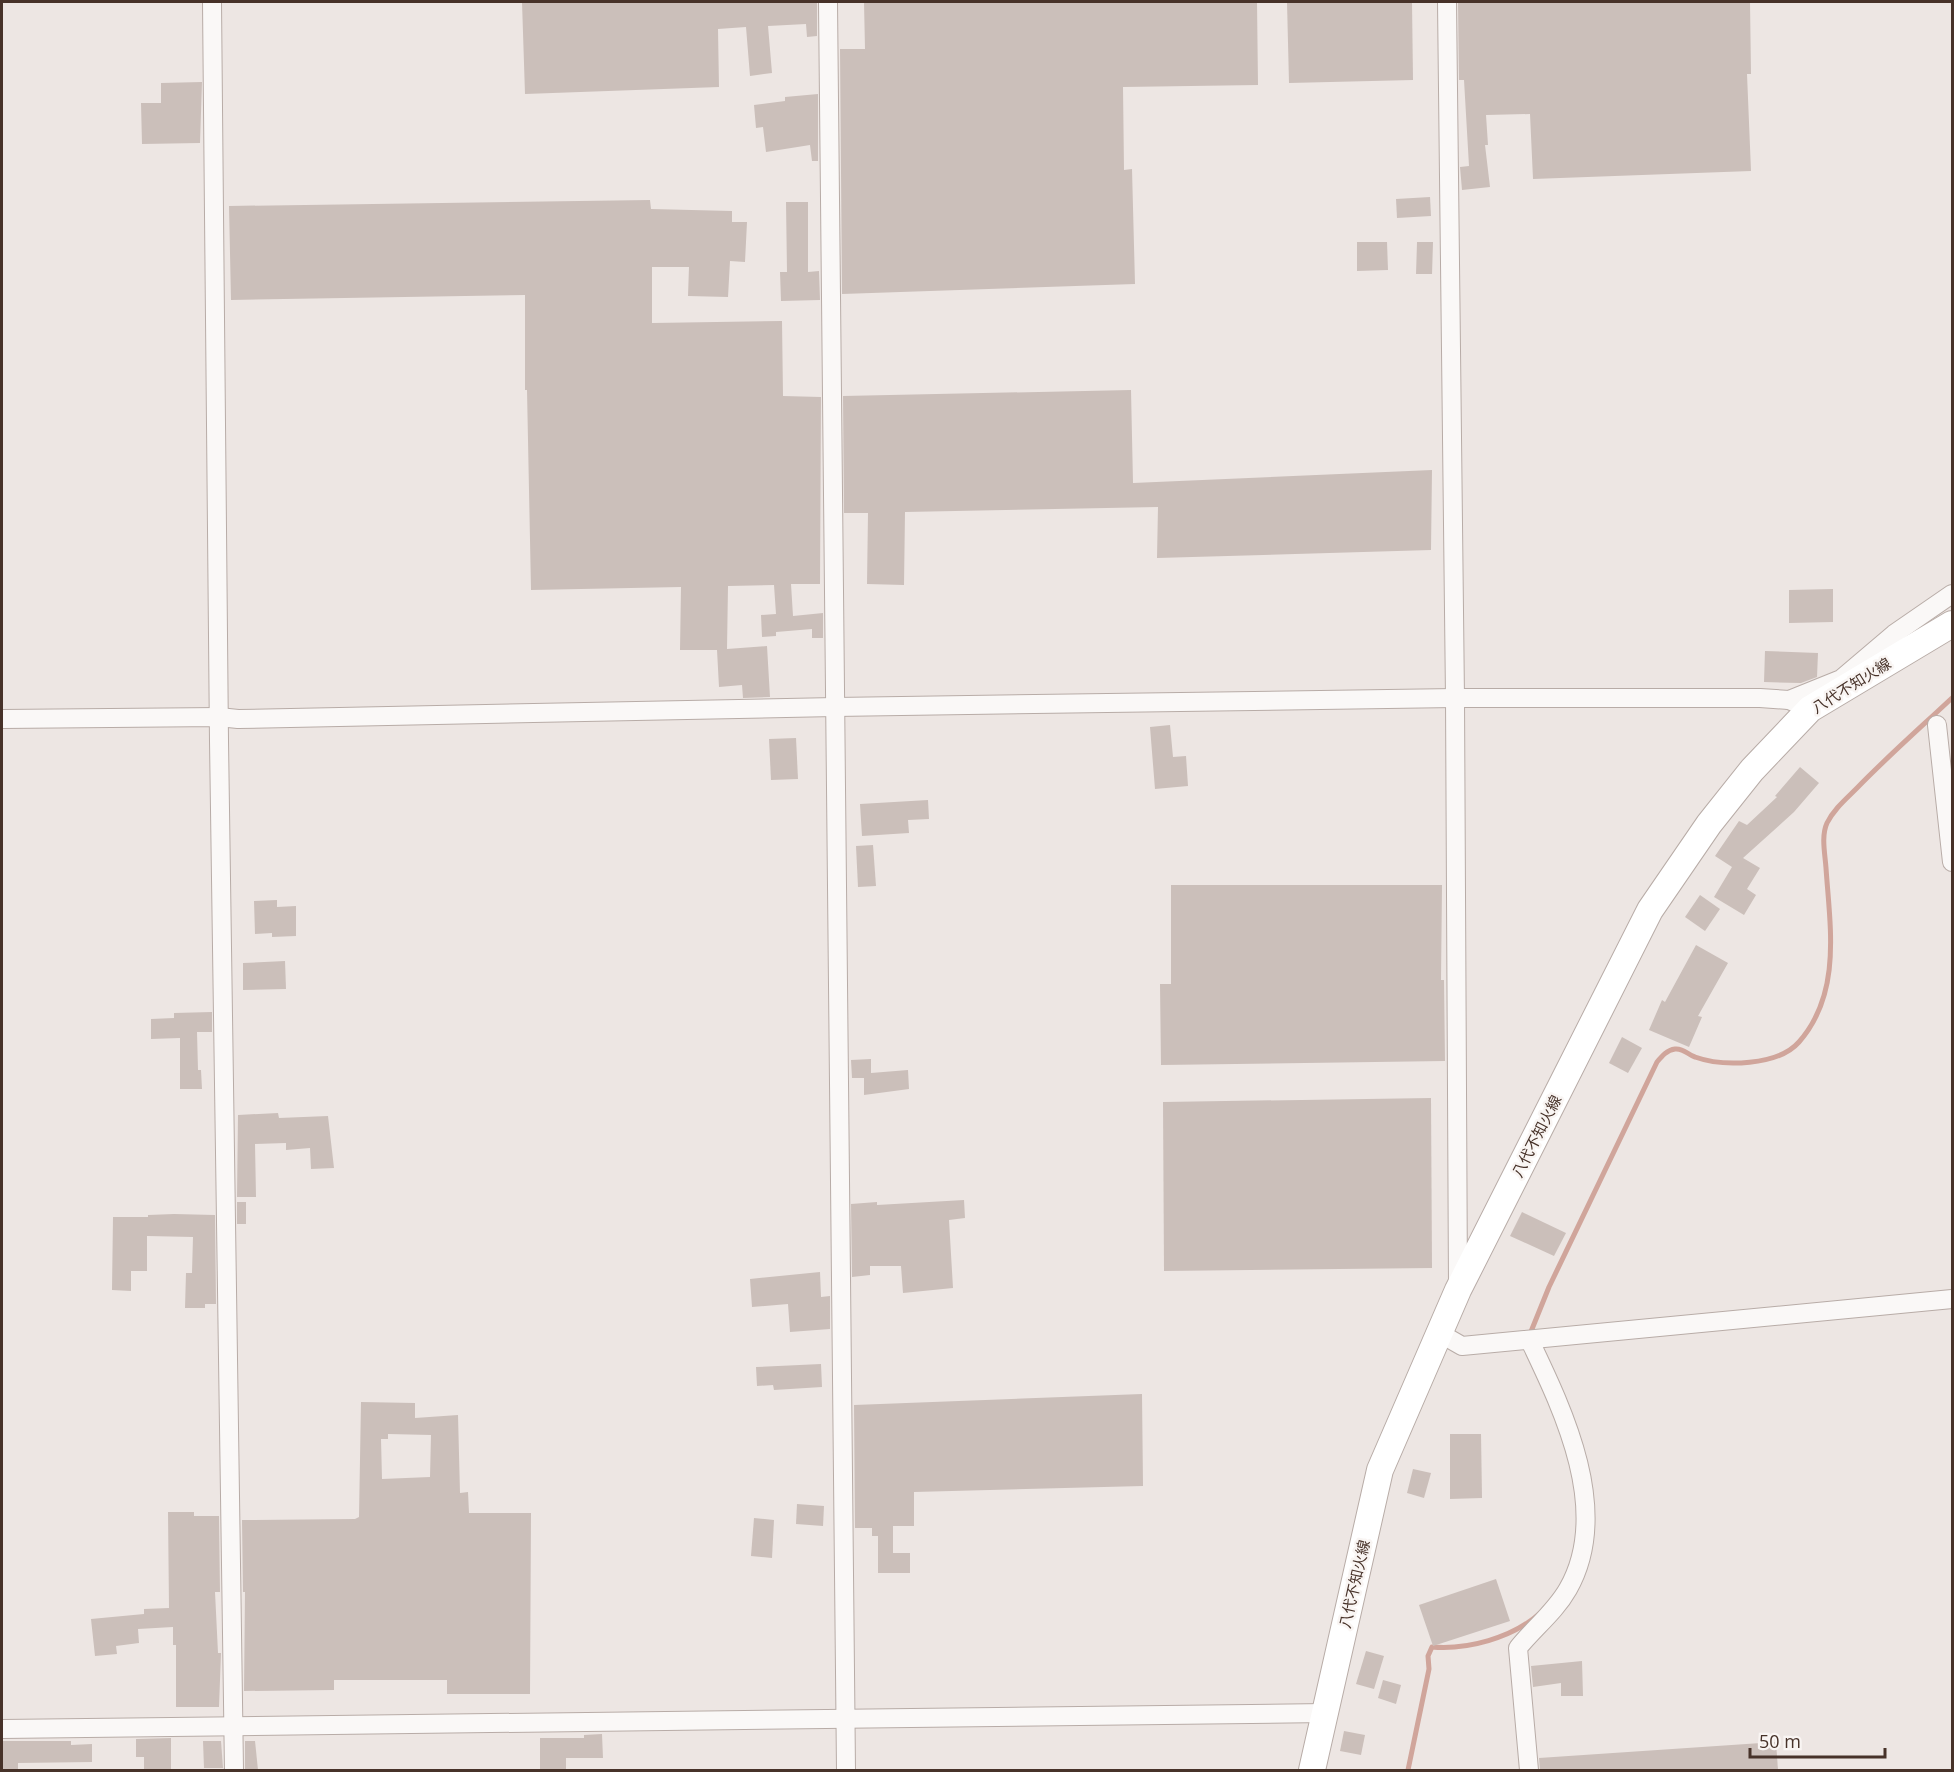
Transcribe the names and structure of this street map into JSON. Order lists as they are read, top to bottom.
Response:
{
  "streets": {
    "main road": ["八代不知火線"]
  },
  "scale_bar": "50 m"
}
